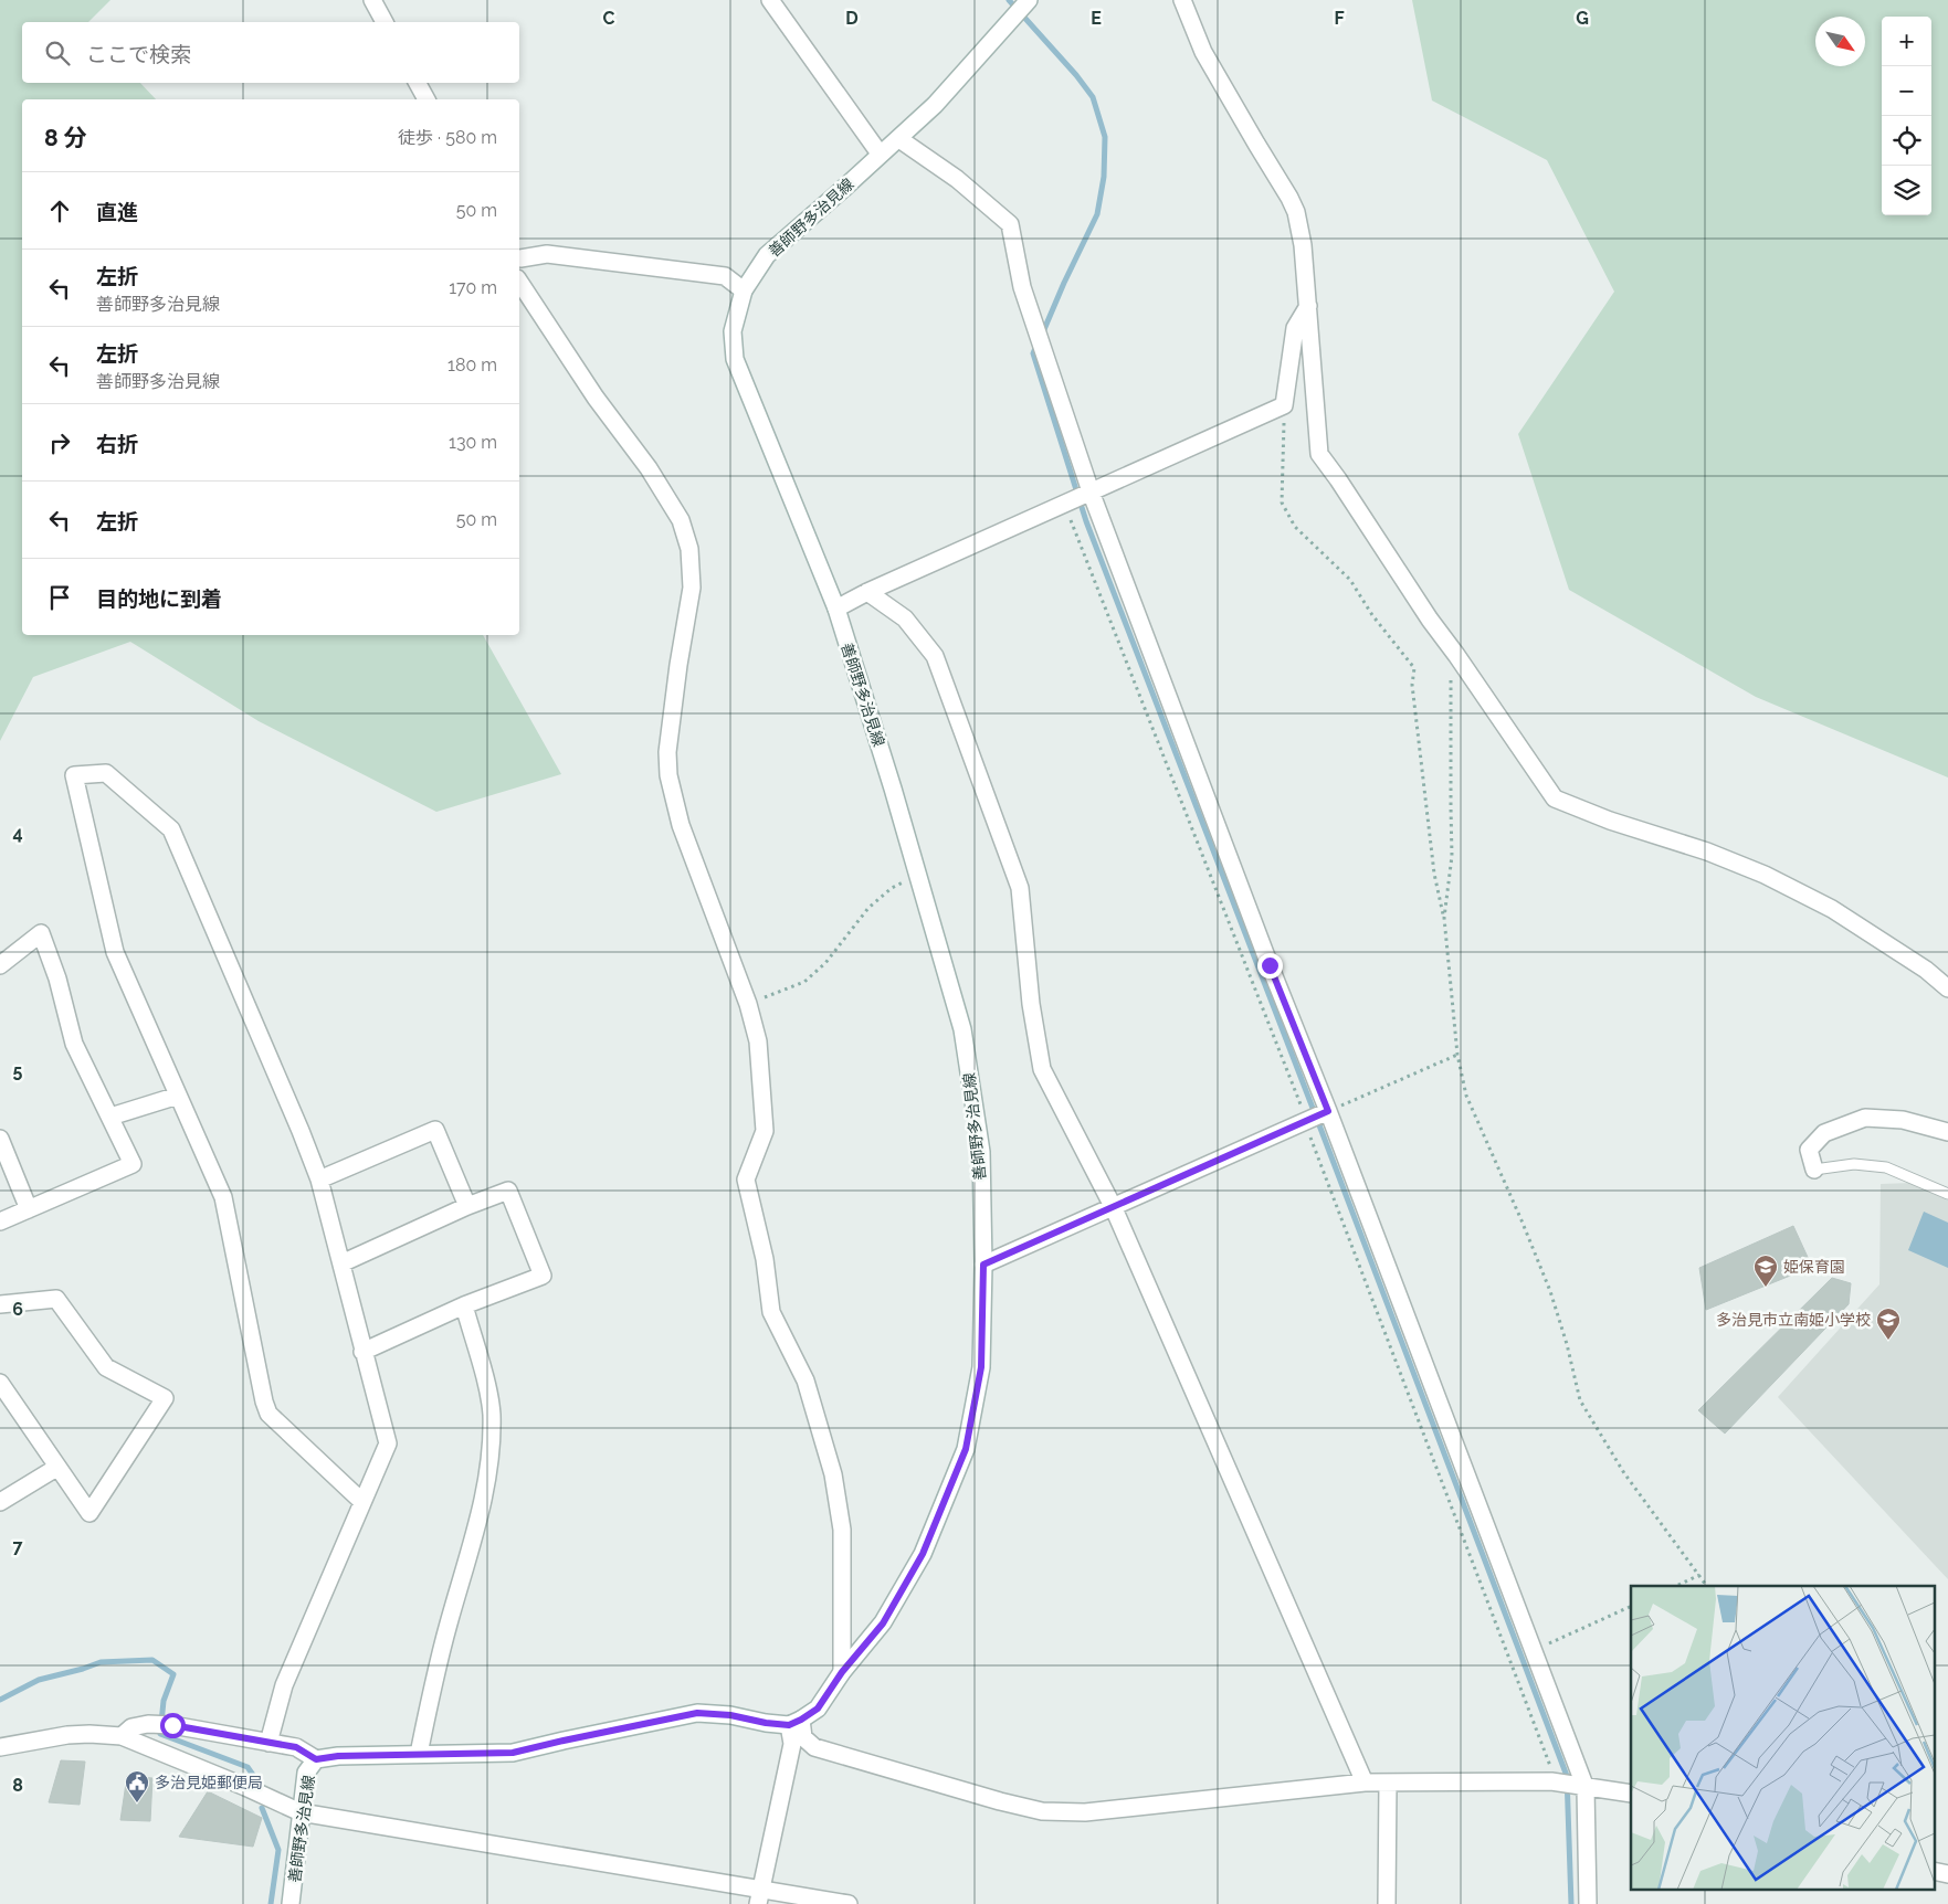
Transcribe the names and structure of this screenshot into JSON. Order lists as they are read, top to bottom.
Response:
{
  "streets": {
    "street": ["善師野多治見線"]
  },
  "places": {
    "school or university": ["姫保育園", "多治見市立南姫小学校"],
    "public building": ["多治見姫郵便局"]
  },
  "north": "bottom right",
  "page": {
    "map_buttons": ["+", "−"],
    "search": "ここで検索",
    "heading": ["8 分", "徒歩 · 580 m"],
    "list": [
      ["直進", "50 m"],
      ["左折", "善師野多治見線", "170 m"],
      ["左折", "善師野多治見線", "180 m"],
      ["右折", "130 m"],
      ["左折", "50 m"],
      "目的地に到着"
    ]
  },
  "grid": {
    "columns": [
      "C",
      "D",
      "E",
      "F",
      "G"
    ],
    "rows": [
      "4",
      "5",
      "6",
      "7",
      "8"
    ]
  }
}
